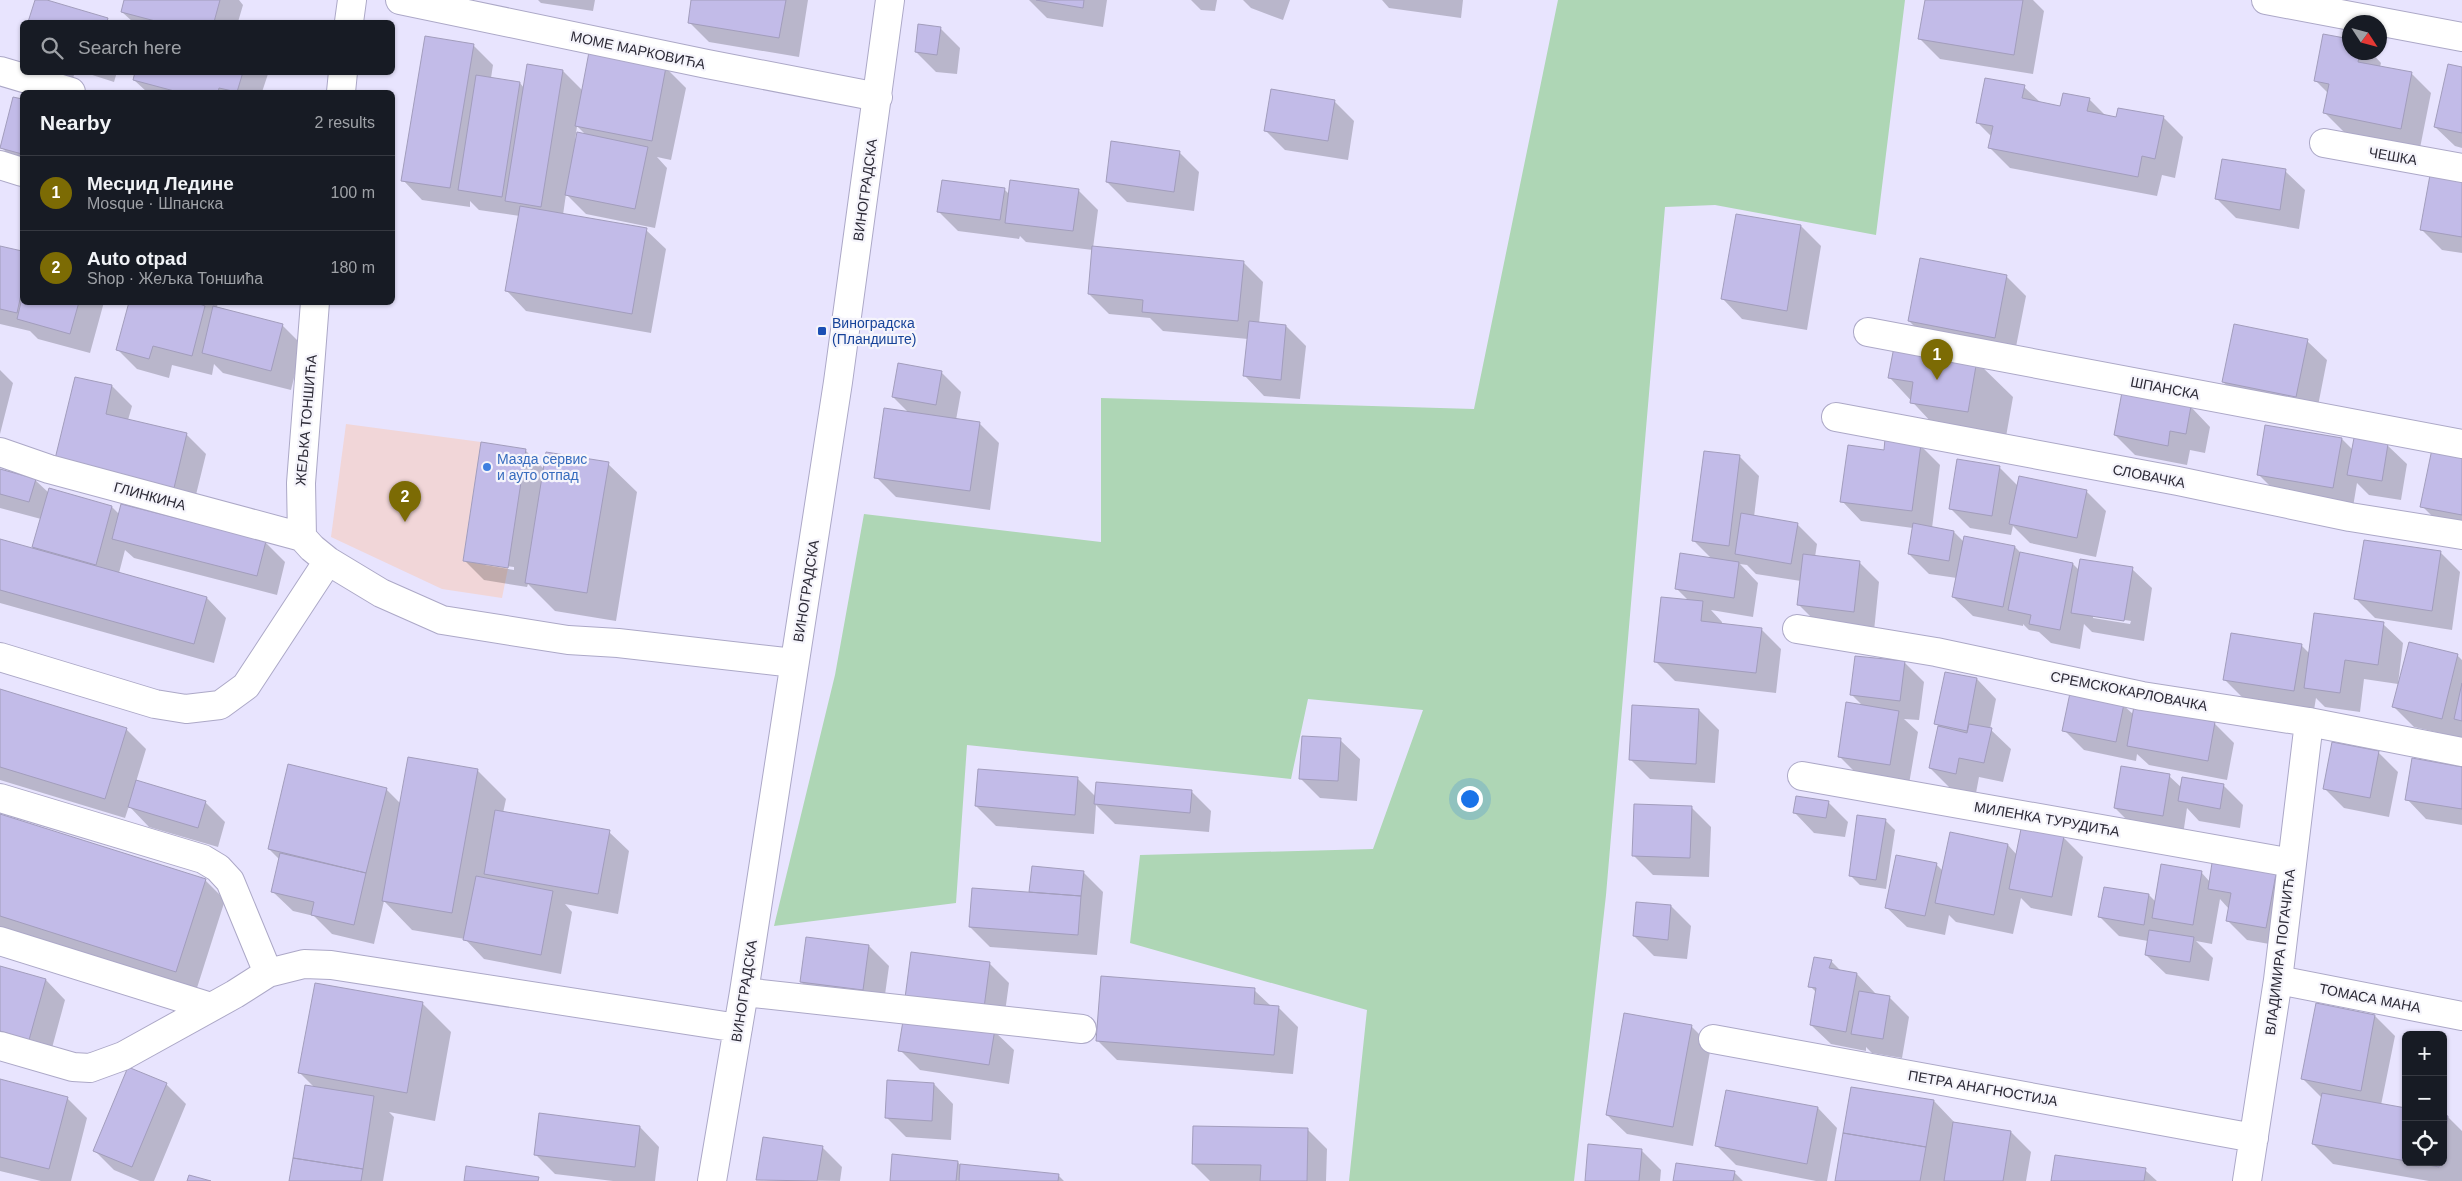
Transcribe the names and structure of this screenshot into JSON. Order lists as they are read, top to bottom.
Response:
{
  "streets": {
    "street": [
      "МОМЕ МАРКОВИЋА",
      "ЧЕШКА",
      "ВИНОГРАДСКА",
      "ШПАНСКА",
      "ЖЕЉКА ТОНШИЋА",
      "СЛОВАЧКА",
      "ГЛИНКИНА",
      "СРЕМСКОКАРЛОВАЧКА",
      "МИЛЕНКА ТУРУДИЋА",
      "ВЛАДИМИРА ПОГАЧИЋА",
      "ТОМАСА МАНА",
      "ПЕТРА АНАГНОСТИЈА"
    ]
  },
  "crossings": [
    ["МОМЕ МАРКОВИЋА", "ВИНОГРАДСКА"],
    ["ЖЕЉКА ТОНШИЋА", "ГЛИНКИНА"],
    ["СРЕМСКОКАРЛОВАЧКА", "ВЛАДИМИРА ПОГАЧИЋА"],
    ["МИЛЕНКА ТУРУДИЋА", "ВЛАДИМИРА ПОГАЧИЋА"],
    ["ВЛАДИМИРА ПОГАЧИЋА", "ТОМАСА МАНА"],
    ["ВЛАДИМИРА ПОГАЧИЋА", "ПЕТРА АНАГНОСТИЈА"]
  ],
  "places": {
    "transit": ["Виноградска (Пландиште)"],
    "other": ["Мазда сервис и ауто отпад"]
  },
  "north": "bottom right",
  "page": {
    "search": "Search here",
    "heading": ["Nearby", "2 results"],
    "list": [
      {
        "mark": "1",
        "name": "Месџид Ледине",
        "note": "Mosque · Шпанска",
        "value": "100 m"
      },
      {
        "mark": "2",
        "name": "Auto otpad",
        "note": "Shop · Жељка Тоншића",
        "value": "180 m"
      }
    ],
    "pins": ["1", "2"],
    "map_buttons": ["+", "−"]
  }
}
